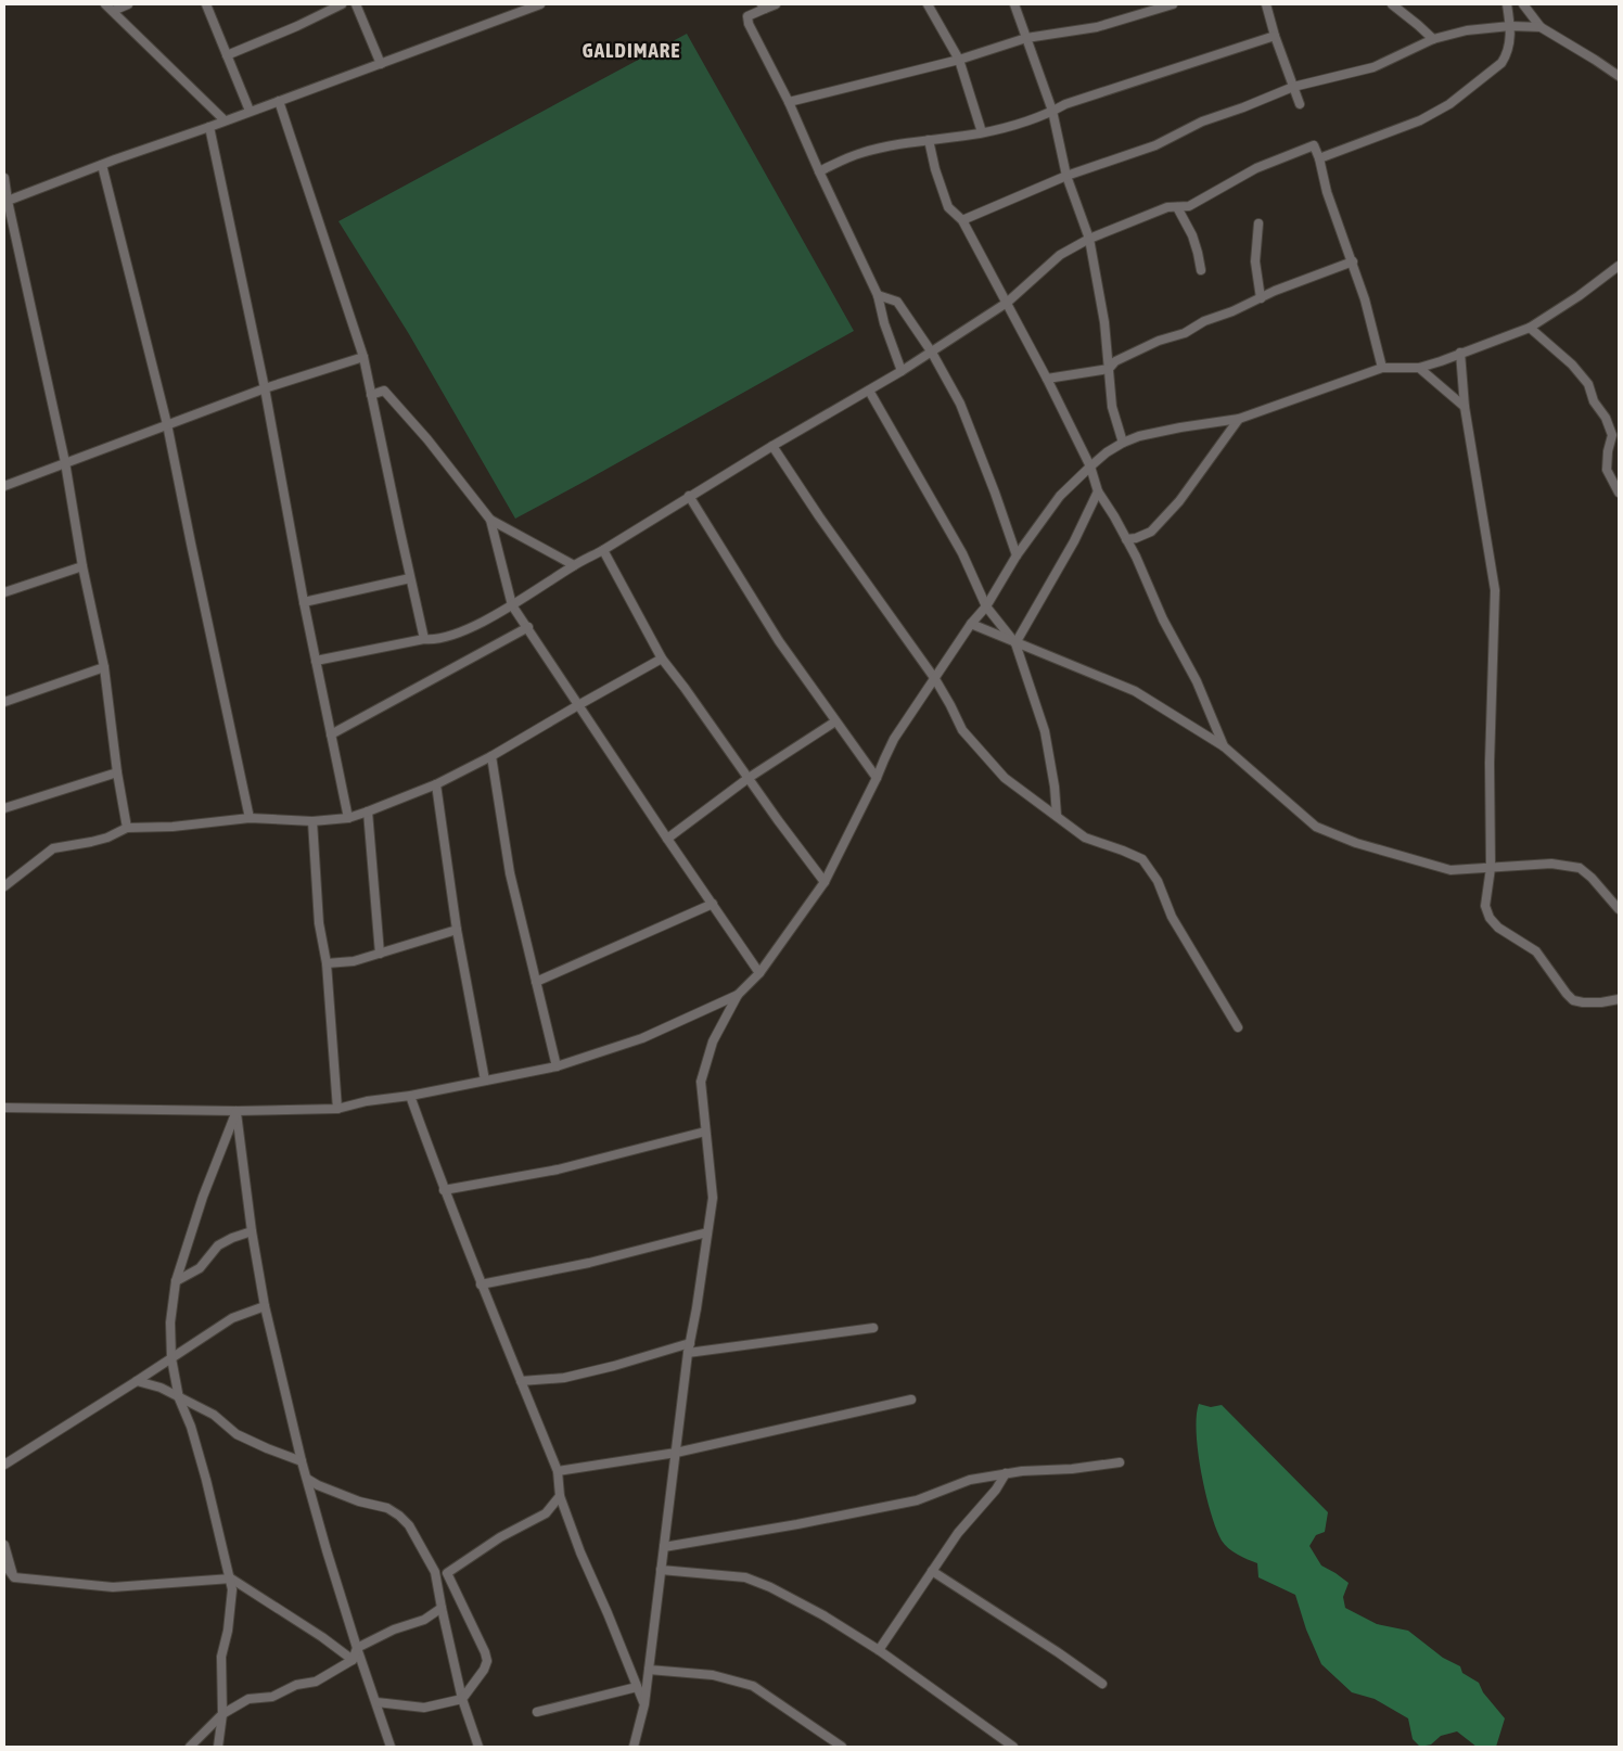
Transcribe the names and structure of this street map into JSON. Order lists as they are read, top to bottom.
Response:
{
  "districts": ["GALDIMARE"]
}
